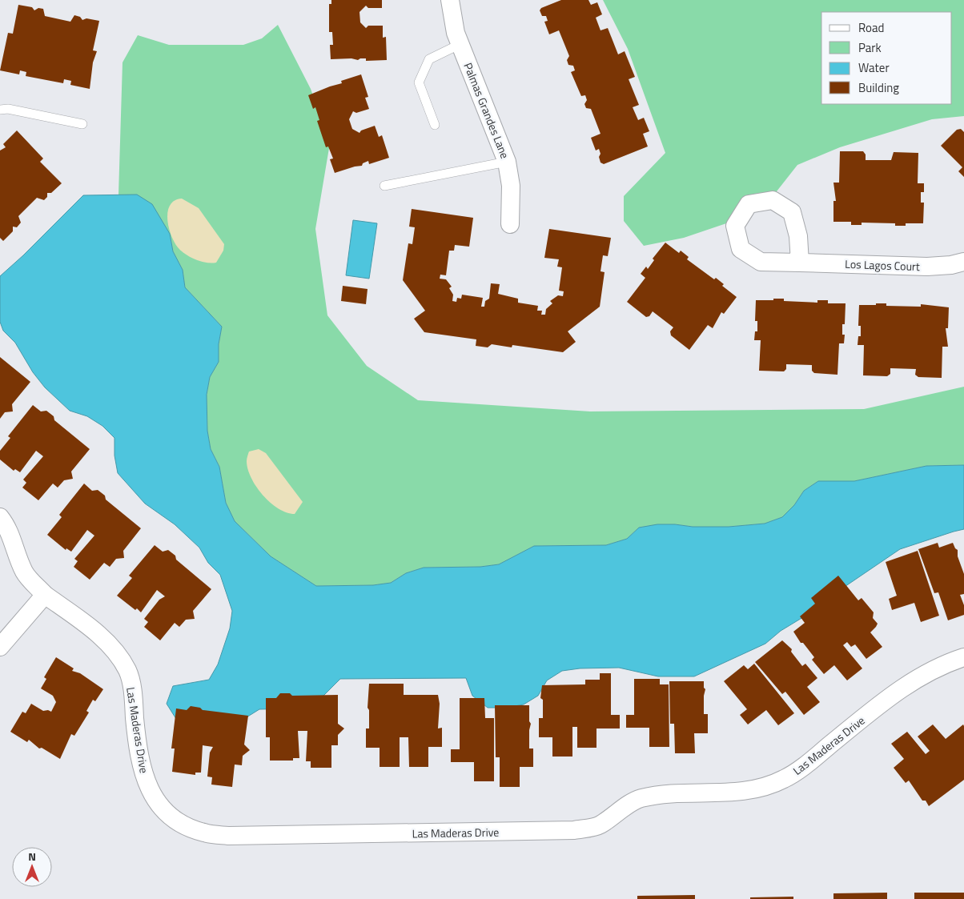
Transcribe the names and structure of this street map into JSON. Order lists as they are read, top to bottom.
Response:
{
  "streets": {
    "street": ["Palmas Grandes Lane", "Los Lagos Court", "Las Maderas Drive"]
  },
  "legend": [
    "Road",
    "Park",
    "Water",
    "Building"
  ],
  "north": "top"
}
